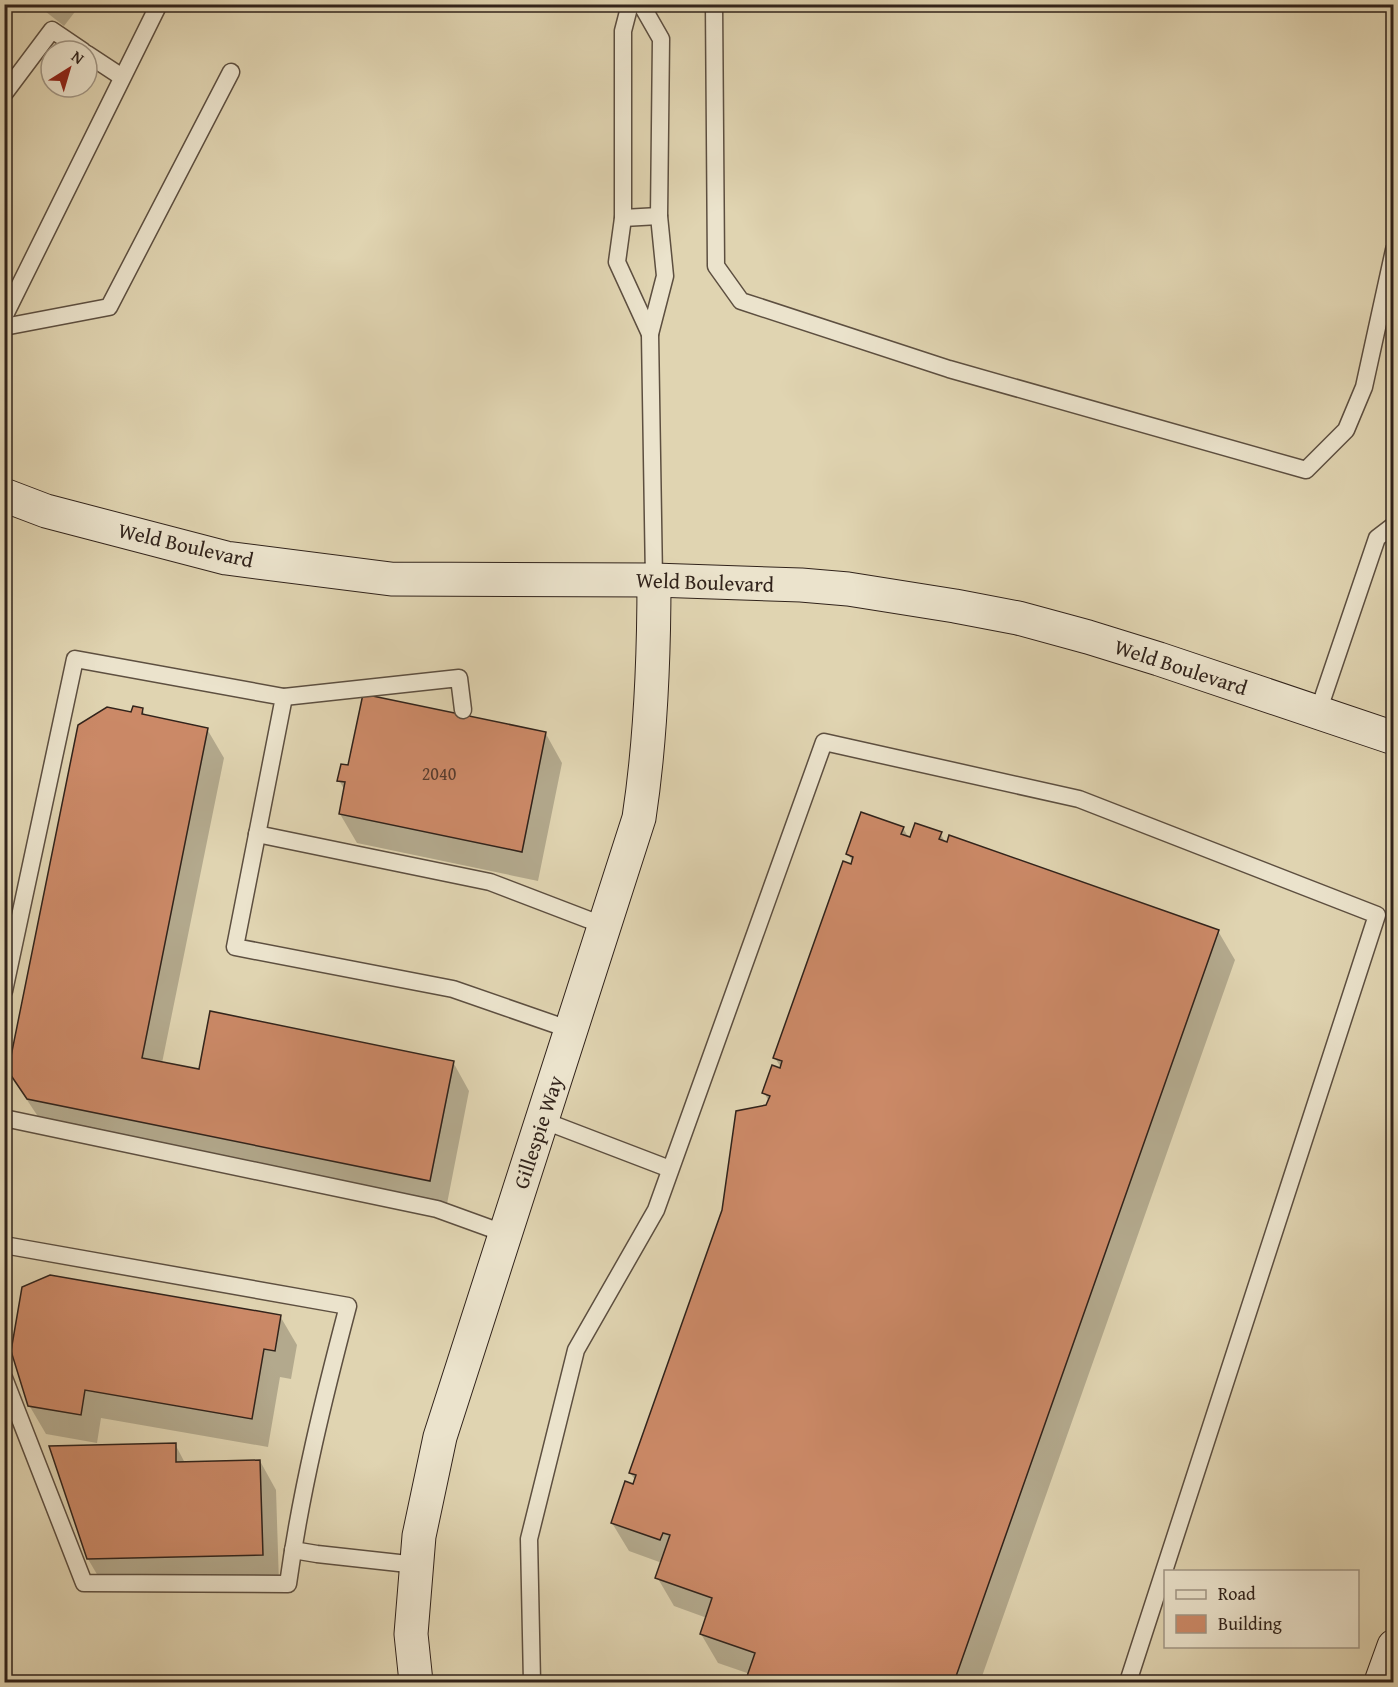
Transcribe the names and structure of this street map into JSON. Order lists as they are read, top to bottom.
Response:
{
  "streets": {
    "main road": ["Weld Boulevard", "Gillespie Way"]
  },
  "crossings": [
    ["Weld Boulevard", "Gillespie Way"]
  ],
  "house_numbers": ["2040"],
  "legend": ["Road", "Building"],
  "north": "top right"
}
